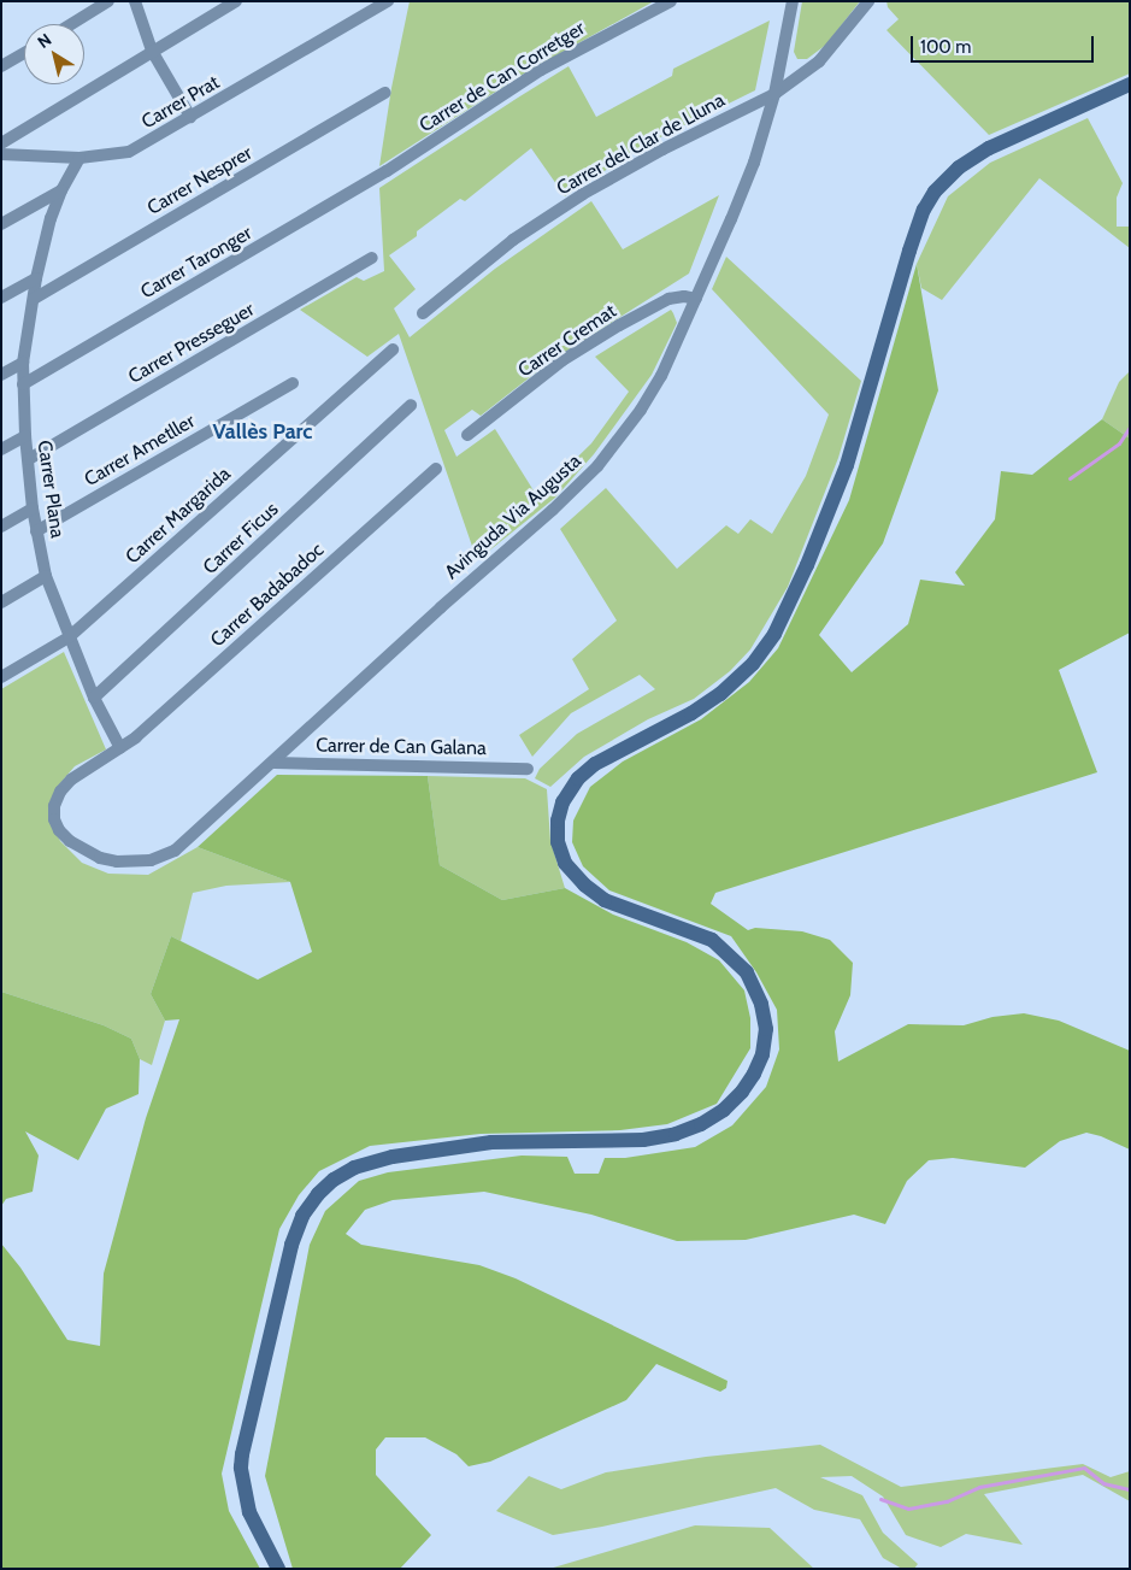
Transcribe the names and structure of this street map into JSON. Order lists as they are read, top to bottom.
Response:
{
  "streets": {
    "street": [
      "Carrer de Can Corretger",
      "Carrer Prat",
      "Carrer del Clar de Lluna",
      "Carrer Nesprer",
      "Carrer Taronger",
      "Carrer Cremat",
      "Carrer Presseguer",
      "Carrer Ametller",
      "Carrer Plana",
      "Carrer Margarida",
      "Avinguda Via Augusta",
      "Carrer Ficus",
      "Carrer Badabadoc",
      "Carrer de Can Galana"
    ]
  },
  "crossings": [
    ["Carrer de Can Corretger", "Carrer Taronger"],
    ["Carrer Prat", "Carrer Plana"],
    ["Carrer del Clar de Lluna", "Avinguda Via Augusta"],
    ["Carrer Nesprer", "Carrer Plana"],
    ["Carrer Taronger", "Carrer Plana"],
    ["Carrer Cremat", "Avinguda Via Augusta"],
    ["Carrer Presseguer", "Carrer Plana"],
    ["Carrer Ametller", "Carrer Plana"],
    ["Carrer Plana", "Carrer Margarida"],
    ["Carrer Plana", "Carrer Ficus"],
    ["Carrer Plana", "Carrer Badabadoc"],
    ["Avinguda Via Augusta", "Carrer Badabadoc"],
    ["Avinguda Via Augusta", "Carrer de Can Galana"]
  ],
  "districts": ["Vallès Parc"],
  "scale_bar": "100 m",
  "north": "top left"
}
